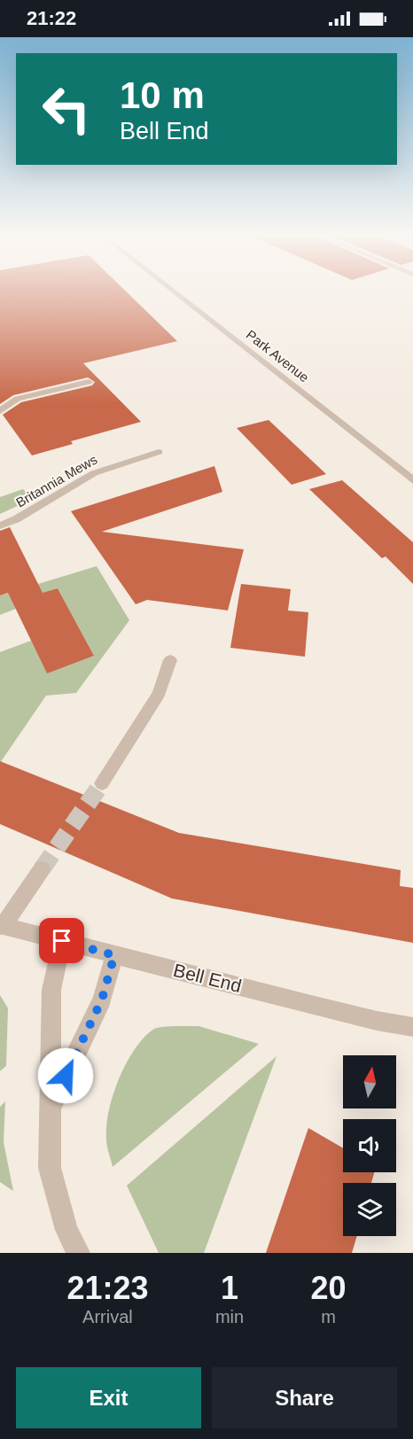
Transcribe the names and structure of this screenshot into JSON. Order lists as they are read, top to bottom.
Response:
{
  "streets": {
    "street": ["Park Avenue", "Britannia Mews", "Bell End"]
  },
  "north": "top",
  "page": {
    "status": "21:22",
    "turn": ["10 m", "Bell End"],
    "eta": [
      "21:23",
      "Arrival",
      "1",
      "min",
      "20",
      "m"
    ],
    "buttons": ["Exit", "Share"]
  }
}
